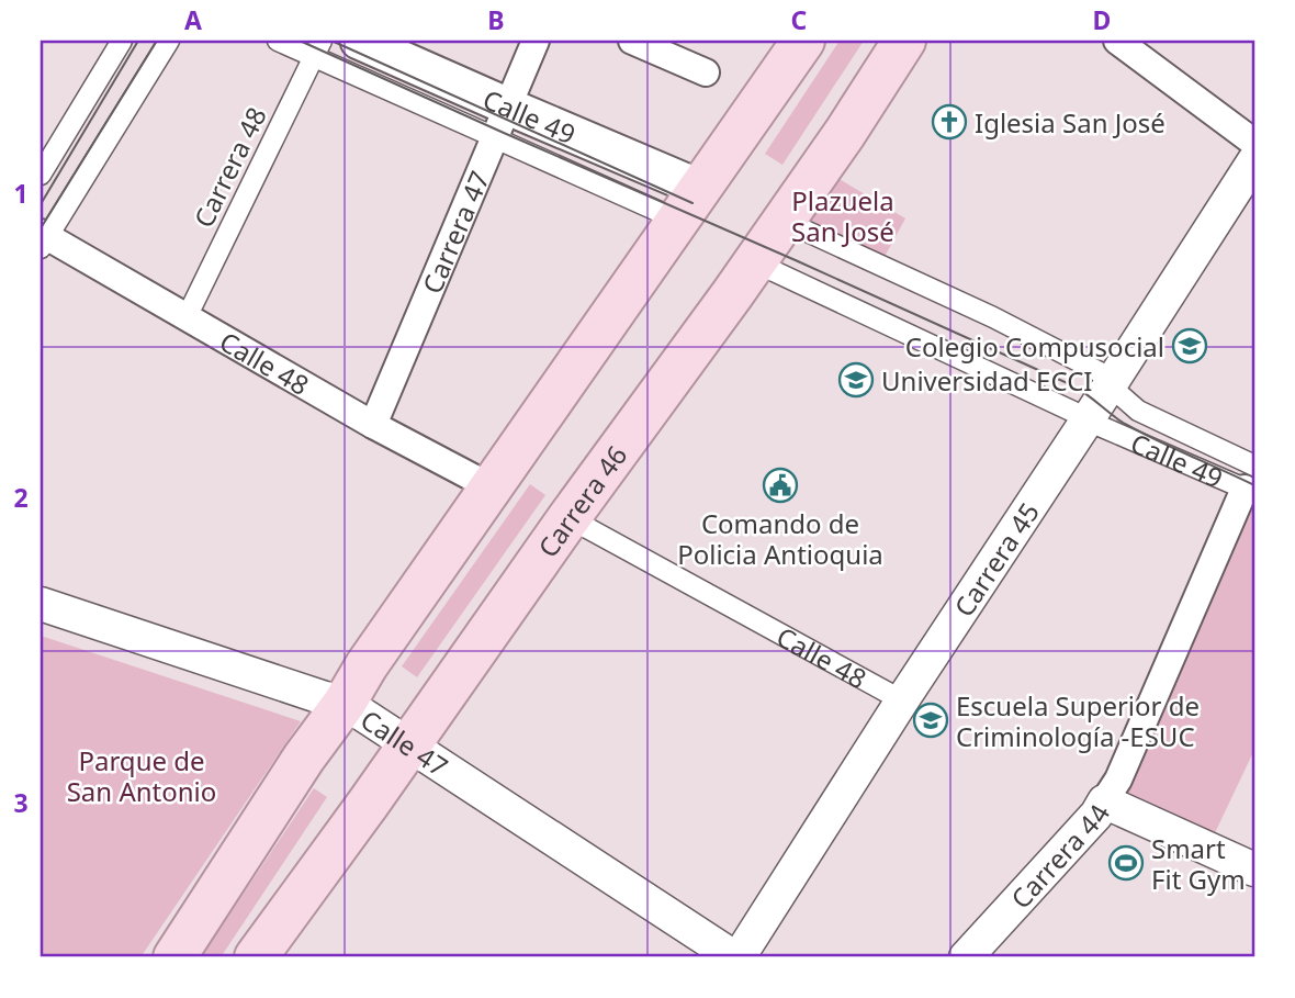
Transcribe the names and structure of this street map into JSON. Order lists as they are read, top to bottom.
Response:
{
  "streets": {
    "main road": ["Calle 49", "Carrera 46"],
    "street": [
      "Carrera 48",
      "Carrera 47",
      "Calle 48",
      "Carrera 45",
      "Calle 47",
      "Carrera 44"
    ]
  },
  "crossings": [
    ["Calle 49", "Carrera 48"],
    ["Calle 49", "Carrera 47"],
    ["Calle 49", "Carrera 44"],
    ["Carrera 48", "Calle 48"],
    ["Carrera 47", "Calle 48"],
    ["Calle 48", "Carrera 45"],
    ["Carrera 46", "Calle 47"],
    ["Carrera 45", "Calle 47"]
  ],
  "parks": ["Plazuela San José", "Parque de San Antonio"],
  "places": {
    "church": ["Iglesia San José"],
    "school or university": ["Colegio Compusocial", "Universidad ECCI", "Escuela Superior de Criminología -ESUC"],
    "public building": ["Comando de Policia Antioquia"],
    "sports": ["Smart Fit Gym"]
  },
  "grid": {
    "columns": [
      "A",
      "B",
      "C",
      "D"
    ],
    "rows": ["1", "2", "3"]
  }
}
